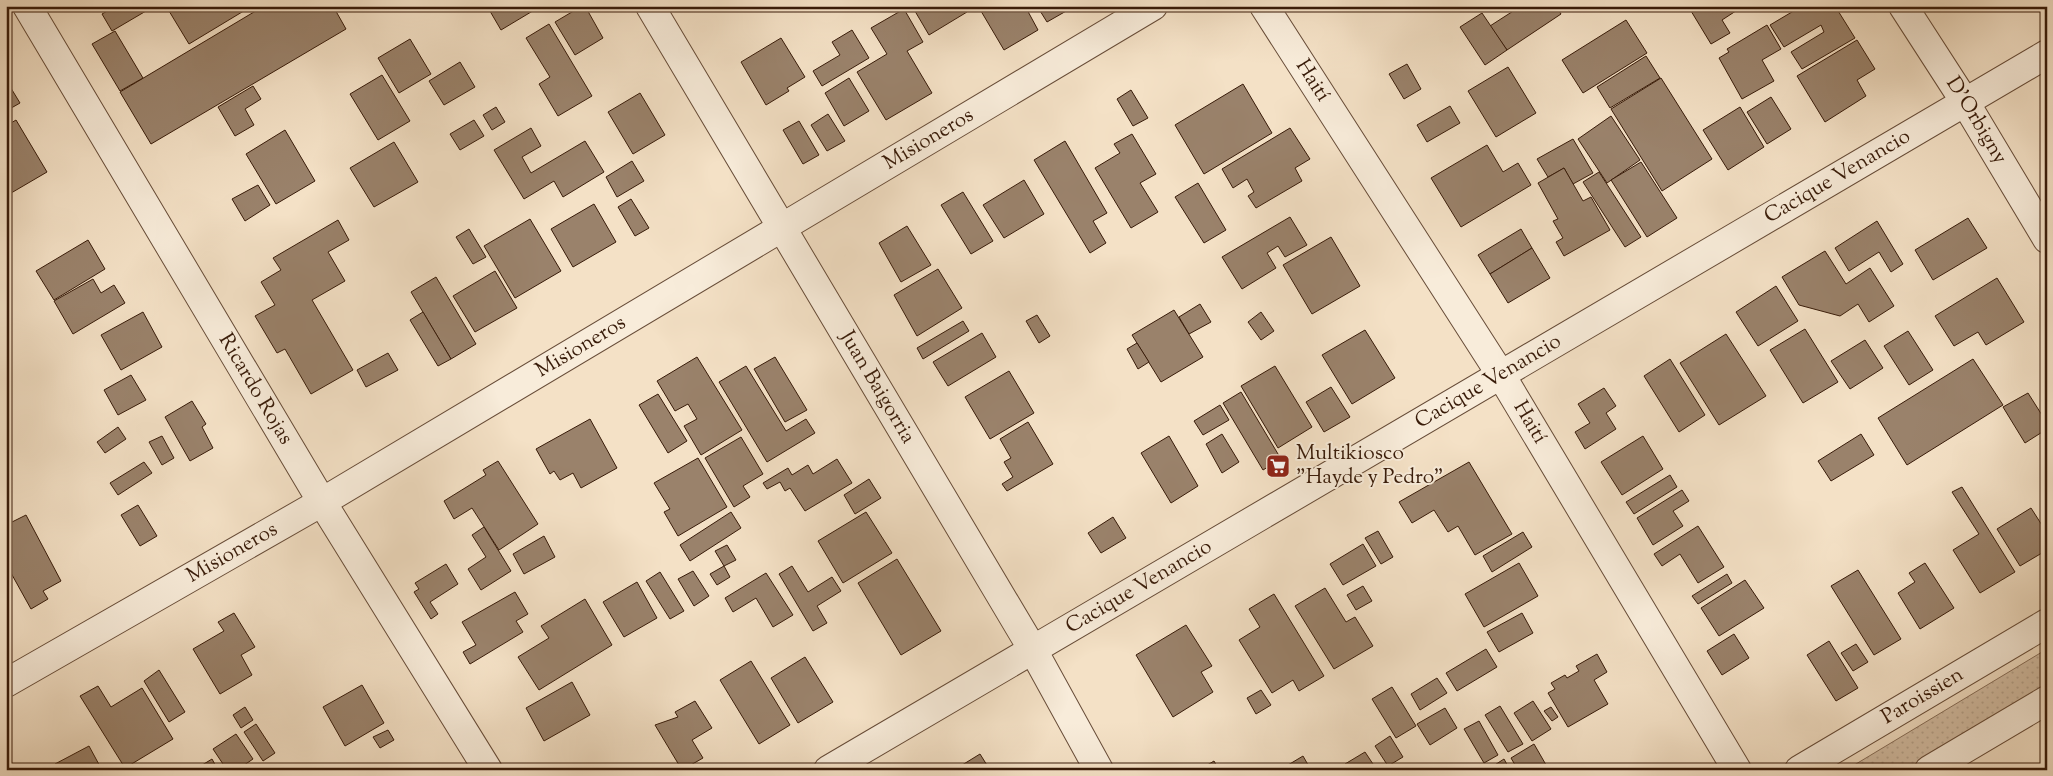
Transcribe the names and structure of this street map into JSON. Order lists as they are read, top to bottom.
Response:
{
  "streets": {
    "street": [
      "Haití",
      "D'Orbigny",
      "Misioneros",
      "Cacique Venancio",
      "Juan Baigorria",
      "Ricardo Rojas",
      "Paroissien"
    ]
  },
  "crossings": [
    ["Haití", "Cacique Venancio"],
    ["D'Orbigny", "Cacique Venancio"],
    ["Misioneros", "Juan Baigorria"],
    ["Misioneros", "Ricardo Rojas"],
    ["Cacique Venancio", "Juan Baigorria"]
  ],
  "places": {
    "supermarket": ["Multikiosco \"Hayde y Pedro\""]
  }
}
